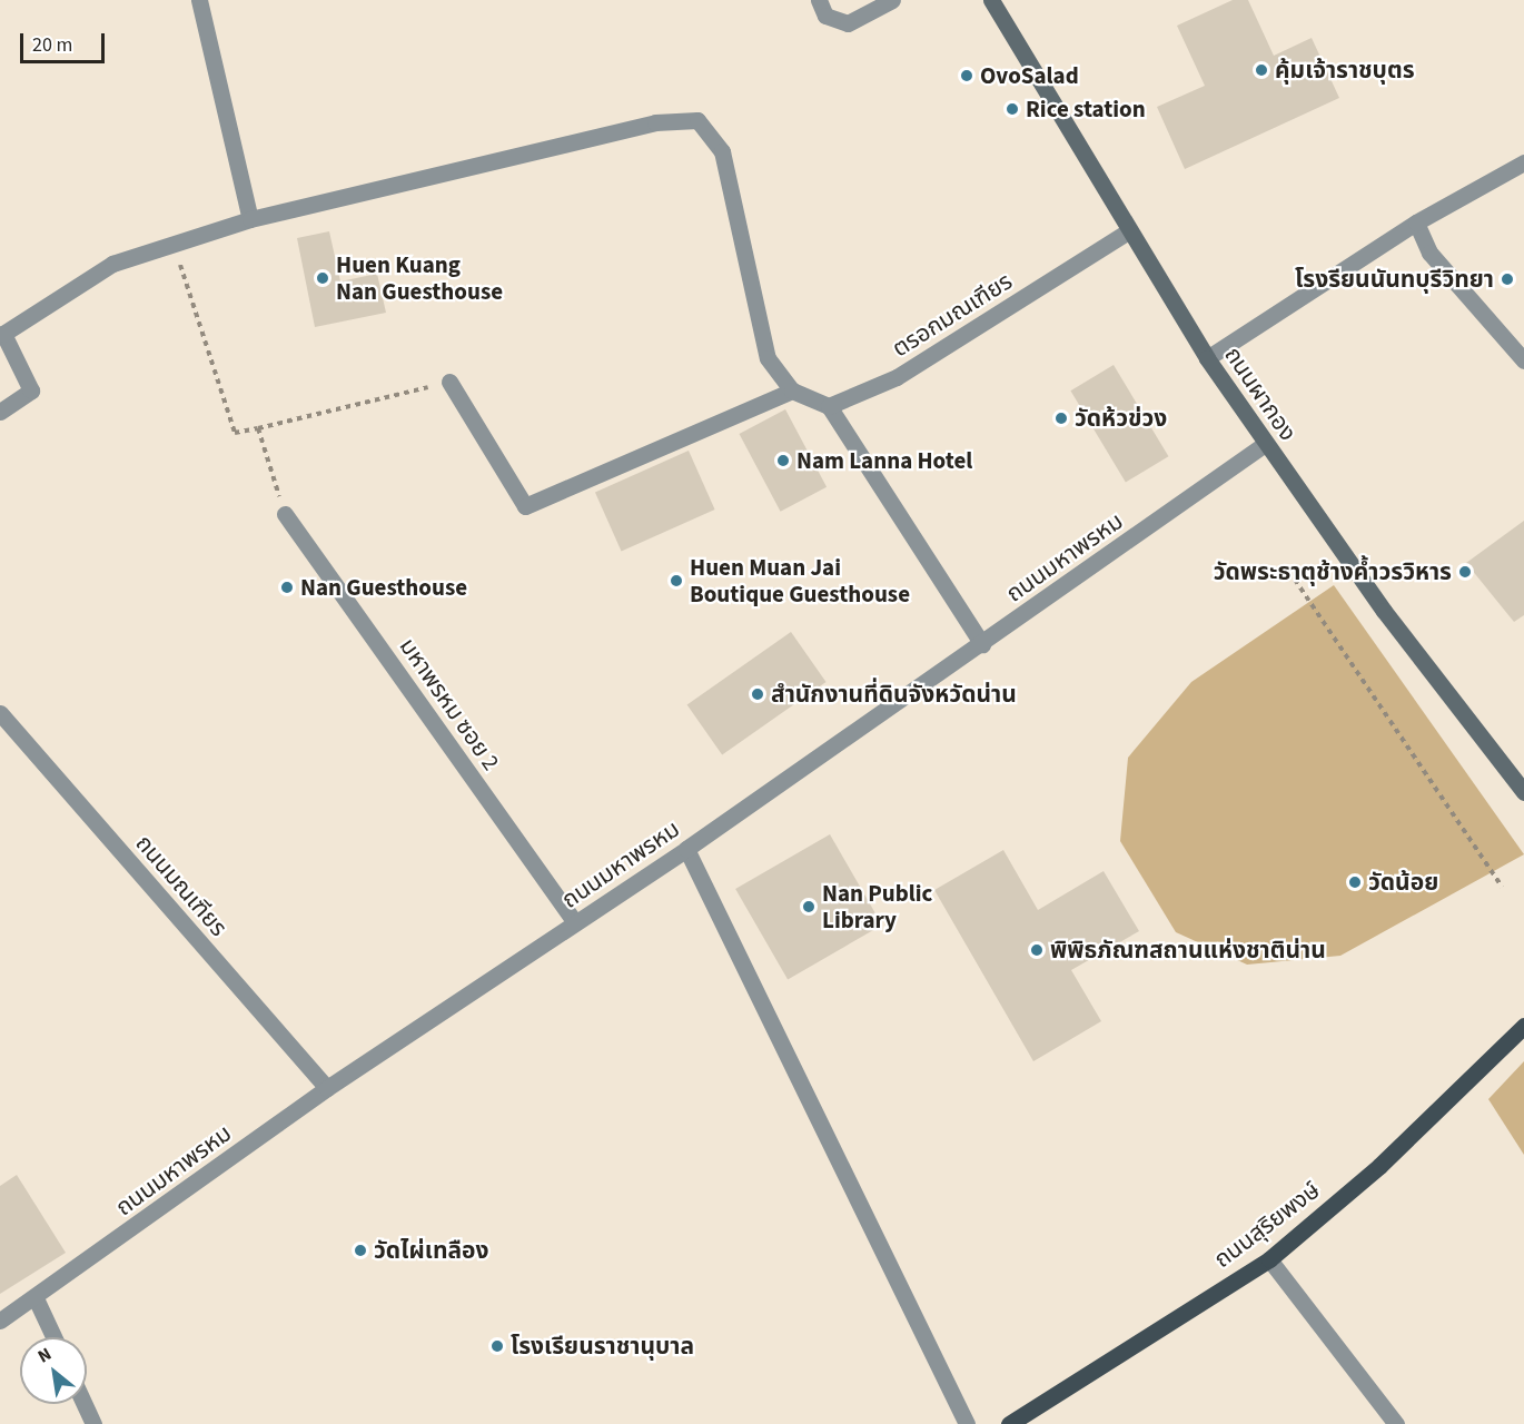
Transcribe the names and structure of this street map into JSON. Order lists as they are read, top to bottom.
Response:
{
  "streets": {
    "main road": ["ถนนผากอง", "ถนนสุริยพงษ์"],
    "street": [
      "ตรอกมณเฑียร",
      "ถนนมหาพรหม",
      "มหาพรหม ซอย 2",
      "ถนนมณเฑียร"
    ]
  },
  "crossings": [
    ["ตรอกมณเฑียร", "ถนนผากอง"],
    ["ถนนผากอง", "ถนนมหาพรหม"],
    ["ถนนมหาพรหม", "มหาพรหม ซอย 2"],
    ["ถนนมหาพรหม", "ถนนมณเฑียร"]
  ],
  "places": [
    "คุ้มเจ้าราชบุตร",
    "OvoSalad",
    "Rice station",
    "Huen Kuang Nan Guesthouse",
    "โรงรียนนันทบุรีวิทยา",
    "วัดห้วข่วง",
    "Nam Lanna Hotel",
    "วัดพระธาตุช้างค้ำวรวิหาร",
    "Huen Muan Jai Boutique Guesthouse",
    "Nan Guesthouse",
    "สำนักงานที่ดินจังหวัดน่าน",
    "วัดน้อย",
    "Nan Public Library",
    "พิพิธภัณฑสถานแห่งชาติน่าน",
    "วัดไผ่เทลือง",
    "โรงเรียนราชานุบาล"
  ],
  "scale_bar": "20 m",
  "north": "top left"
}
